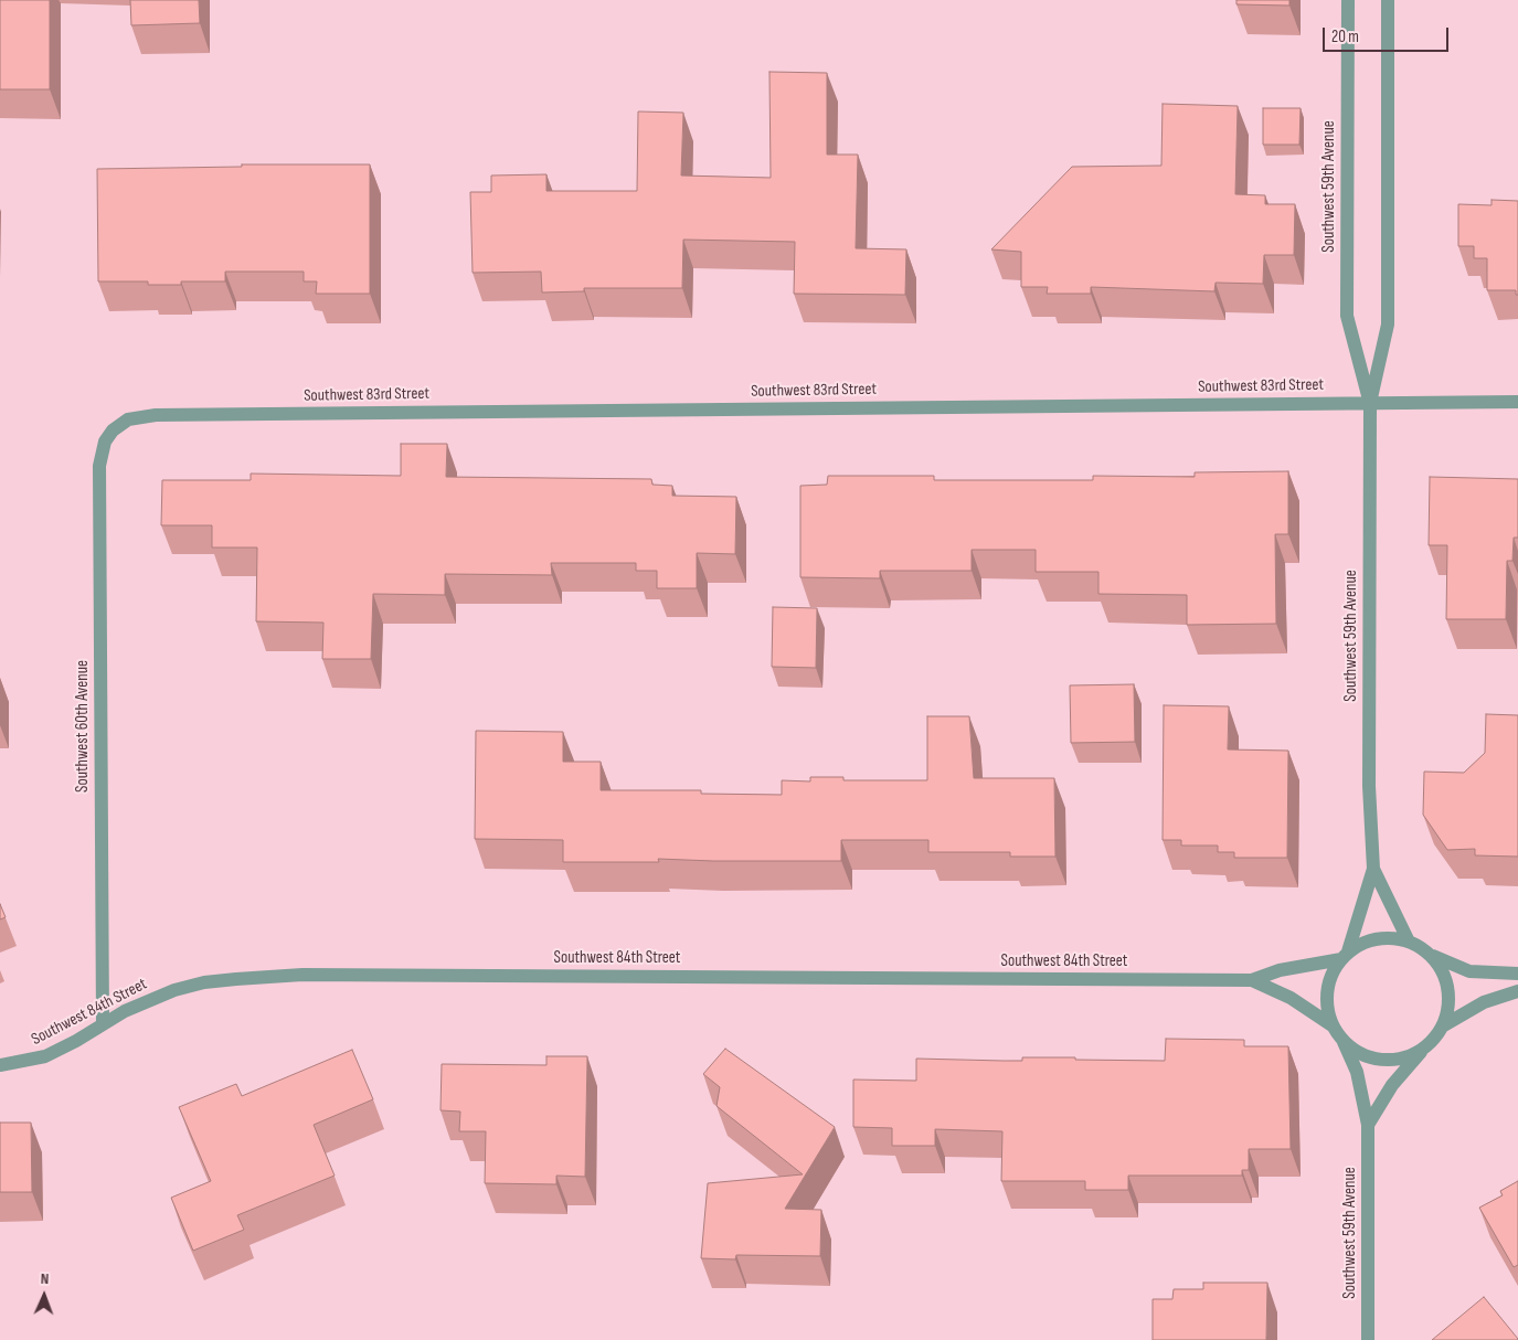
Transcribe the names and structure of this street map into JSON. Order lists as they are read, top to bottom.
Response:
{
  "streets": {
    "street": [
      "Southwest 59th Avenue",
      "Southwest 83rd Street",
      "Southwest 60th Avenue",
      "Southwest 84th Street"
    ]
  },
  "crossings": [
    ["Southwest 59th Avenue", "Southwest 83rd Street"],
    ["Southwest 59th Avenue", "Southwest 84th Street"],
    ["Southwest 83rd Street", "Southwest 60th Avenue"],
    ["Southwest 60th Avenue", "Southwest 84th Street"]
  ],
  "scale_bar": "20 m",
  "north": "top"
}
